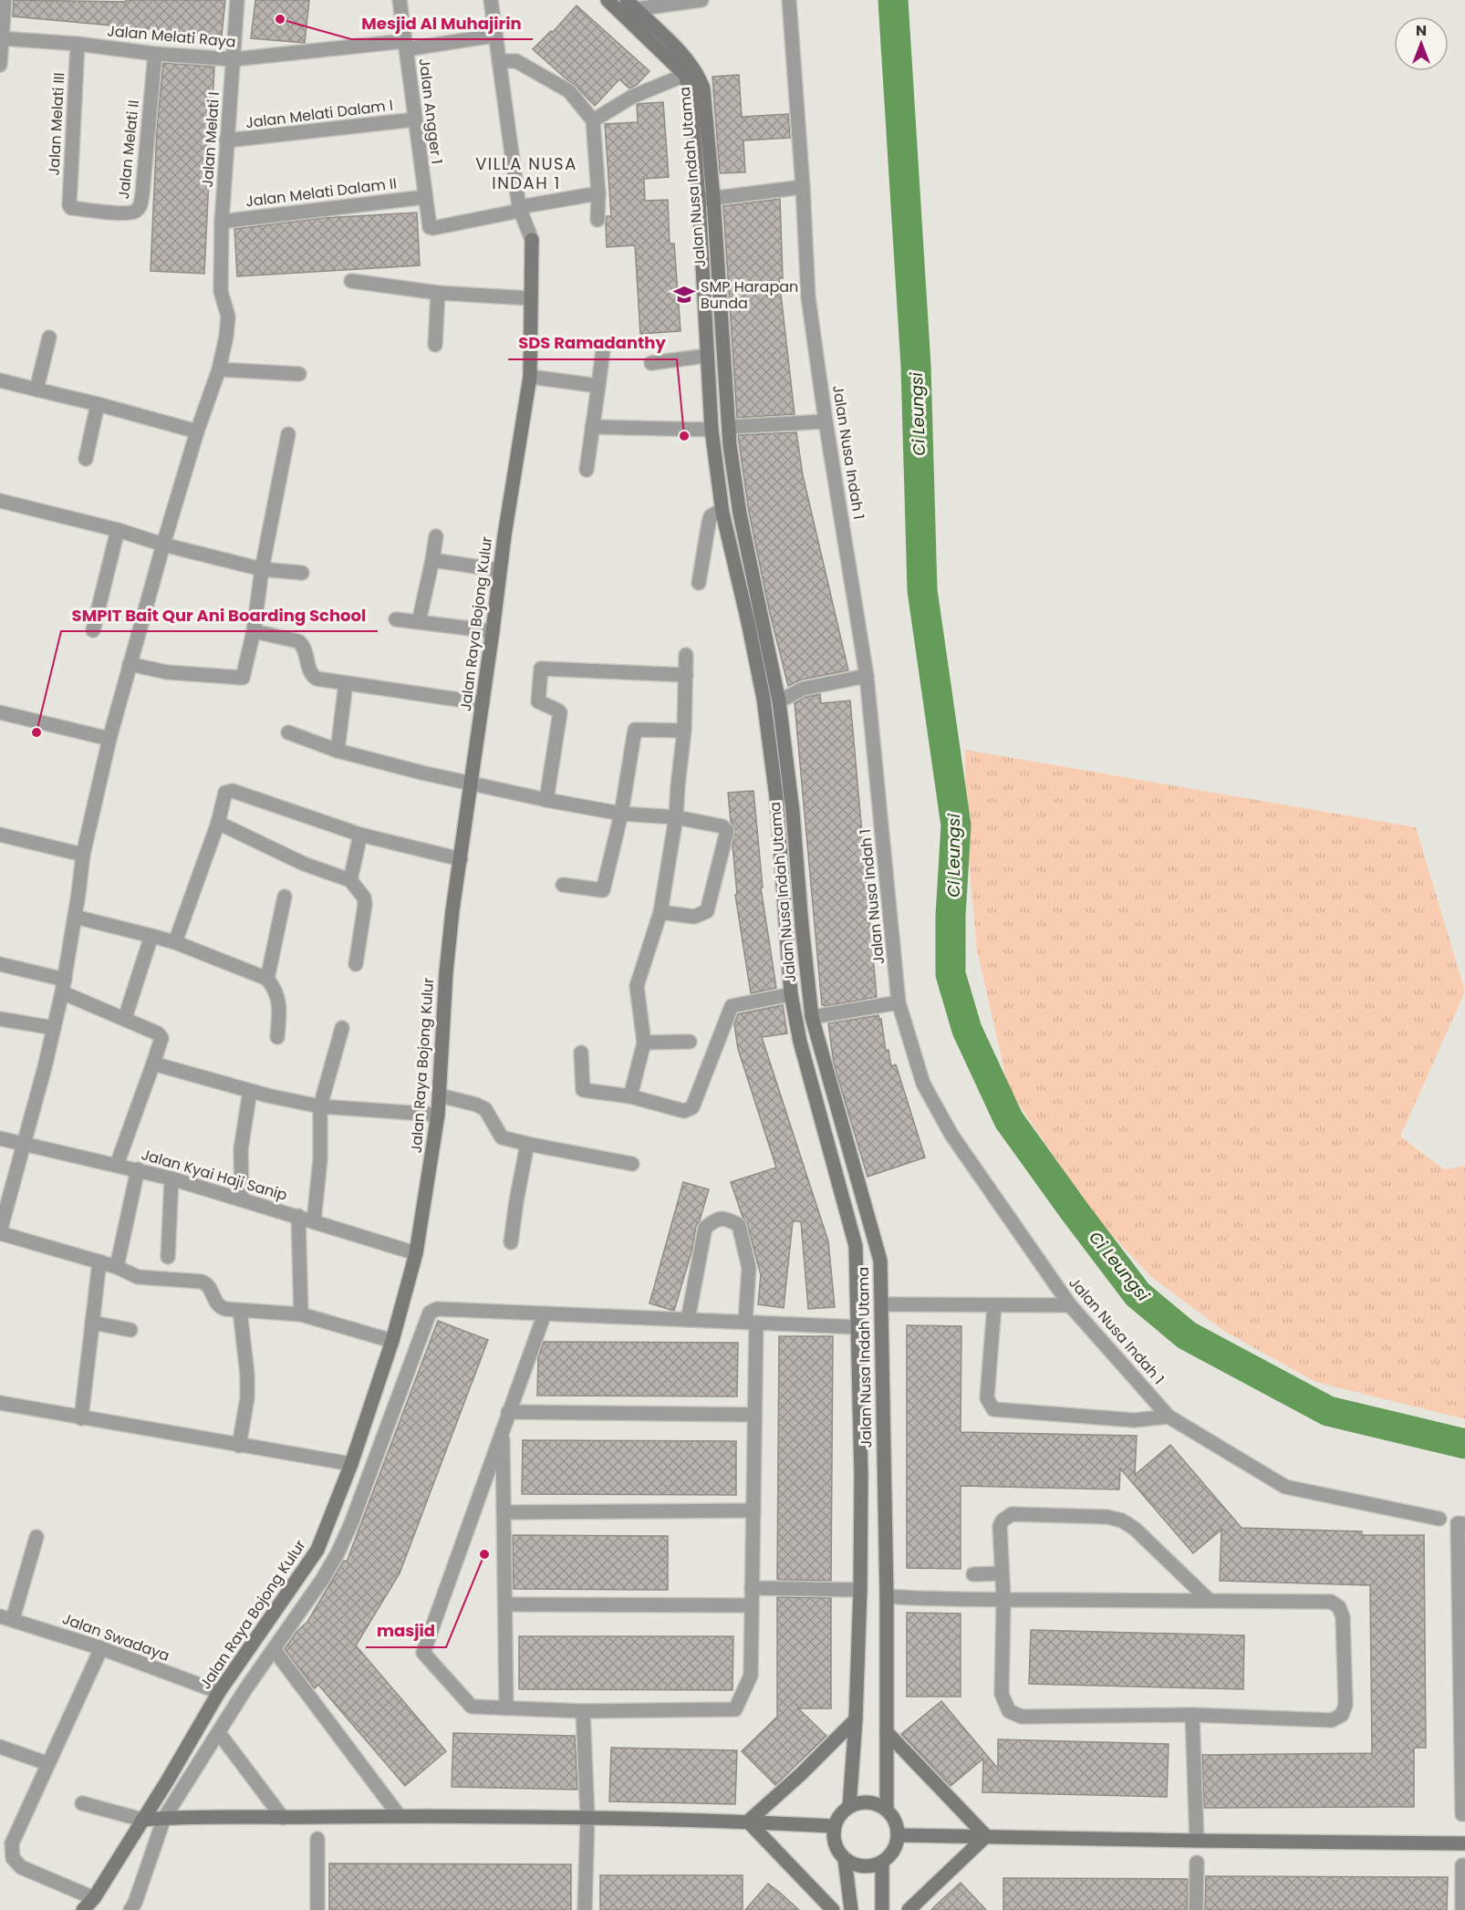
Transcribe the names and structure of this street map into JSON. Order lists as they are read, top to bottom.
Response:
{
  "streets": {
    "street": [
      "Jalan Melati Raya",
      "Jalan Angger 1",
      "Jalan Melati Dalam I",
      "Jalan Melati III",
      "Jalan Melati I",
      "Jalan Melati II",
      "Jalan Nusa Indah Utama",
      "Jalan Melati Dalam II",
      "Jalan Nusa Indah 1",
      "Jalan Raya Bojong Kulur",
      "Jalan Kyai Haji Sanip",
      "Jalan Swadaya"
    ]
  },
  "crossings": [
    ["Jalan Melati Raya", "Jalan Angger 1"],
    ["Jalan Melati Raya", "Jalan Melati III"],
    ["Jalan Melati Raya", "Jalan Melati I"],
    ["Jalan Melati Raya", "Jalan Melati II"],
    ["Jalan Angger 1", "Jalan Melati Dalam I"],
    ["Jalan Angger 1", "Jalan Melati Dalam II"],
    ["Jalan Angger 1", "Jalan Raya Bojong Kulur"],
    ["Jalan Melati Dalam I", "Jalan Melati I"],
    ["Jalan Melati III", "Jalan Melati II"],
    ["Jalan Melati I", "Jalan Melati Dalam II"],
    ["Jalan Melati I", "Jalan Kyai Haji Sanip"],
    ["Jalan Raya Bojong Kulur", "Jalan Kyai Haji Sanip"],
    ["Jalan Raya Bojong Kulur", "Jalan Swadaya"]
  ],
  "districts": ["VILLA NUSA INDAH 1"],
  "water": ["Ci Leungsi"],
  "places": {
    "other": [
      "Mesjid Al Muhajirin",
      "SDS Ramadanthy",
      "SMPIT Bait Qur Ani Boarding School",
      "masjid"
    ],
    "school or university": ["SMP Harapan Bunda"]
  },
  "north": "top"
}
